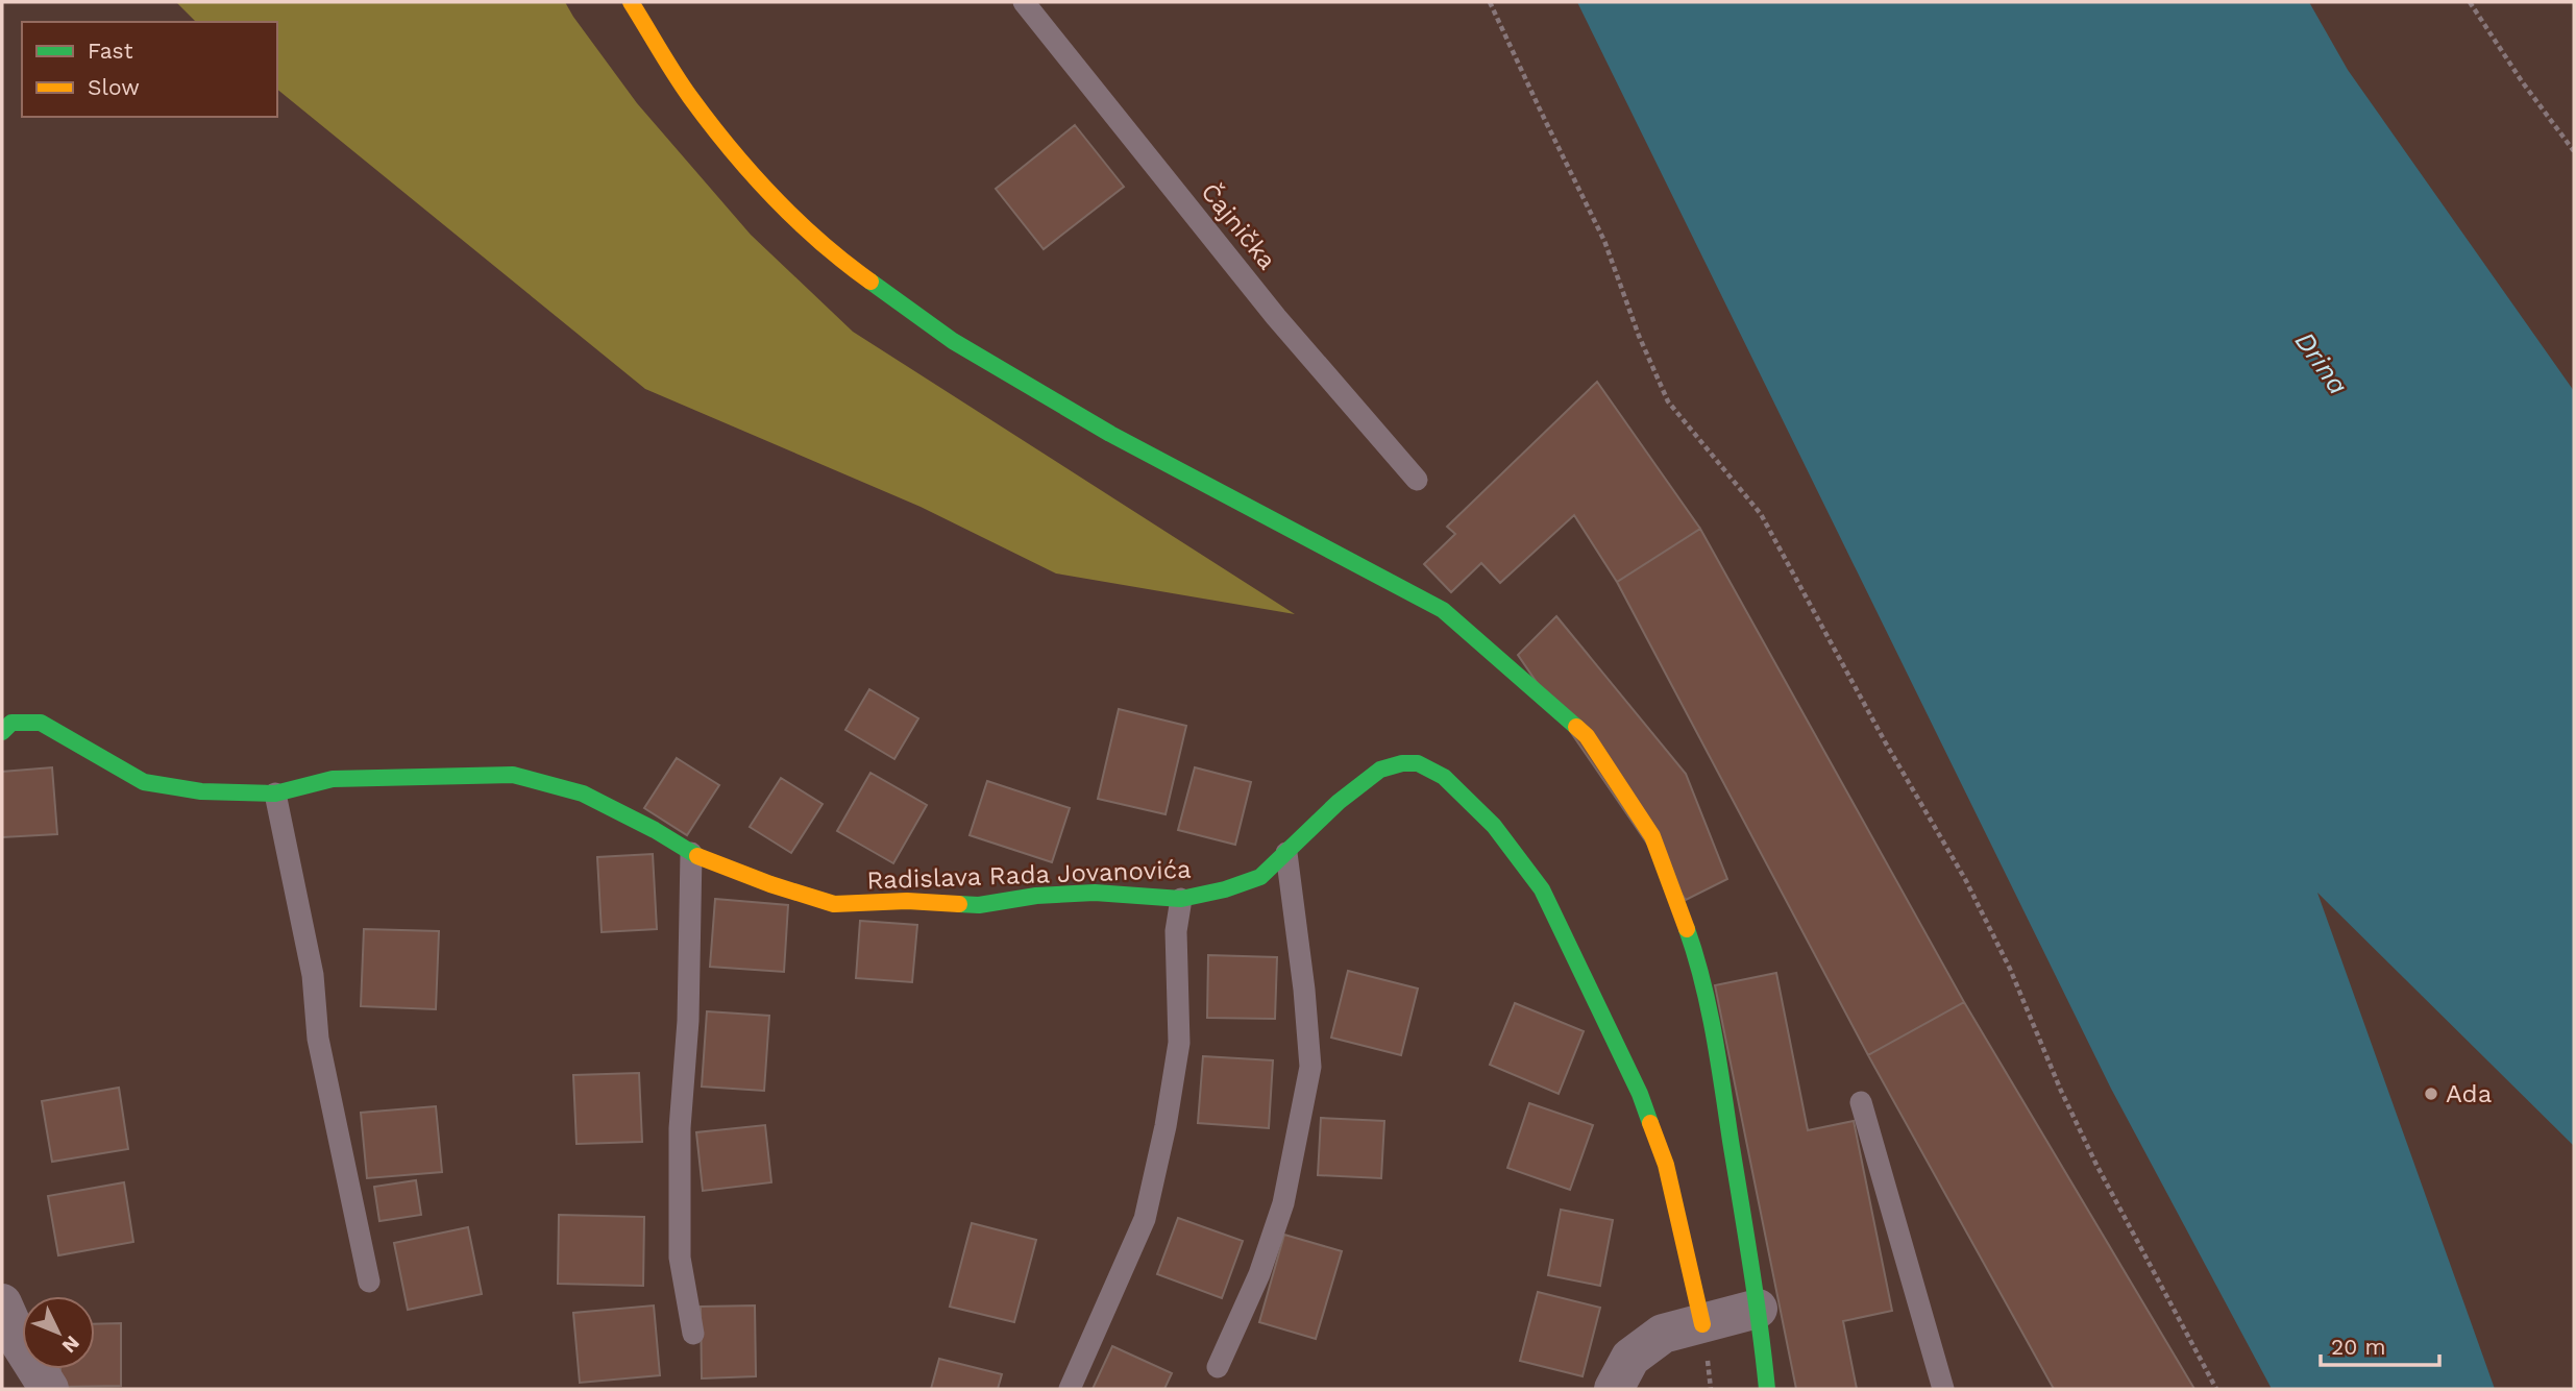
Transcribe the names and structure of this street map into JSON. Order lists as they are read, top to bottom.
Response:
{
  "streets": {
    "street": ["Radislava Rada Jovanovića"],
    "lane": ["Čajnička"]
  },
  "water": ["Drina"],
  "places": ["Ada"],
  "legend": ["Fast", "Slow"],
  "scale_bar": "20 m",
  "north": "bottom right"
}
